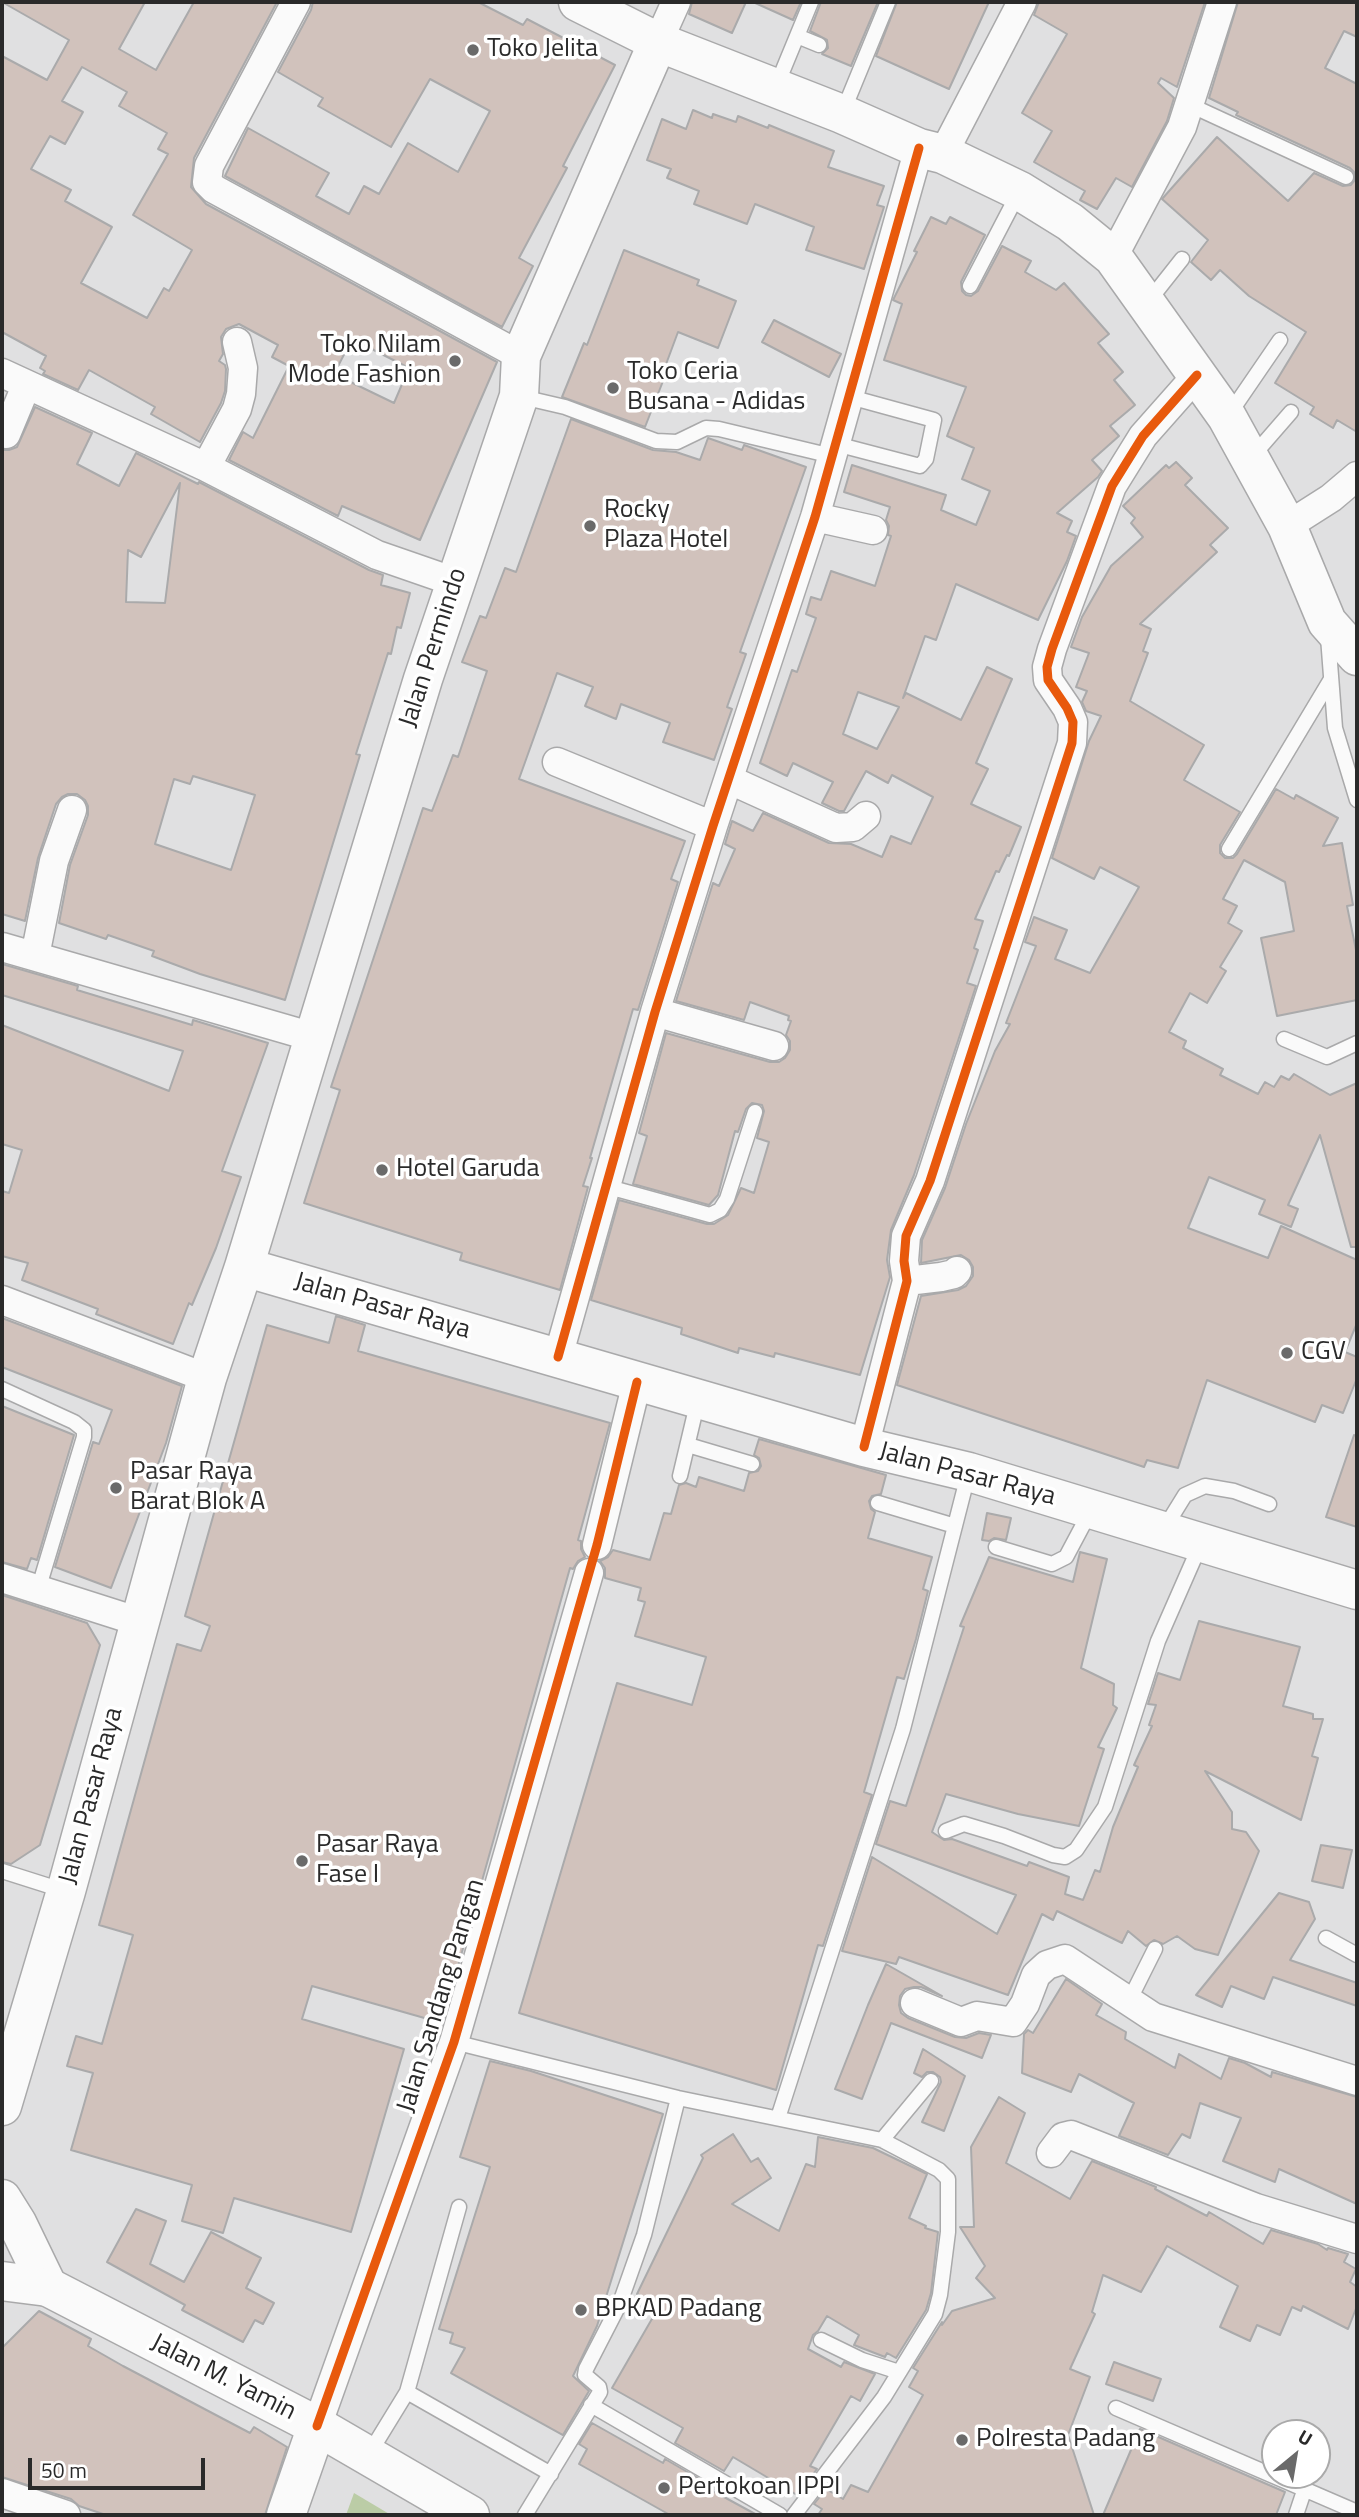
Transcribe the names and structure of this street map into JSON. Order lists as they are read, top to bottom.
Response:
{
  "streets": {
    "main road": ["Jalan Permindo", "Jalan Pasar Raya", "Jalan M. Yamin"],
    "street": ["Jalan Sandang Pangan"]
  },
  "crossings": [
    ["Jalan Permindo", "Jalan Pasar Raya"],
    ["Jalan Sandang Pangan", "Jalan M. Yamin"]
  ],
  "places": [
    "Toko Jelita",
    "Toko Nilam Mode Fashion",
    "Toko Ceria Busana - Adidas",
    "Rocky Plaza Hotel",
    "Hotel Garuda",
    "CGV",
    "Pasar Raya Barat Blok A",
    "Pasar Raya Fase I",
    "BPKAD Padang",
    "Polresta Padang",
    "Pertokoan IPPI"
  ],
  "scale_bar": "50 m",
  "north": "top right"
}
